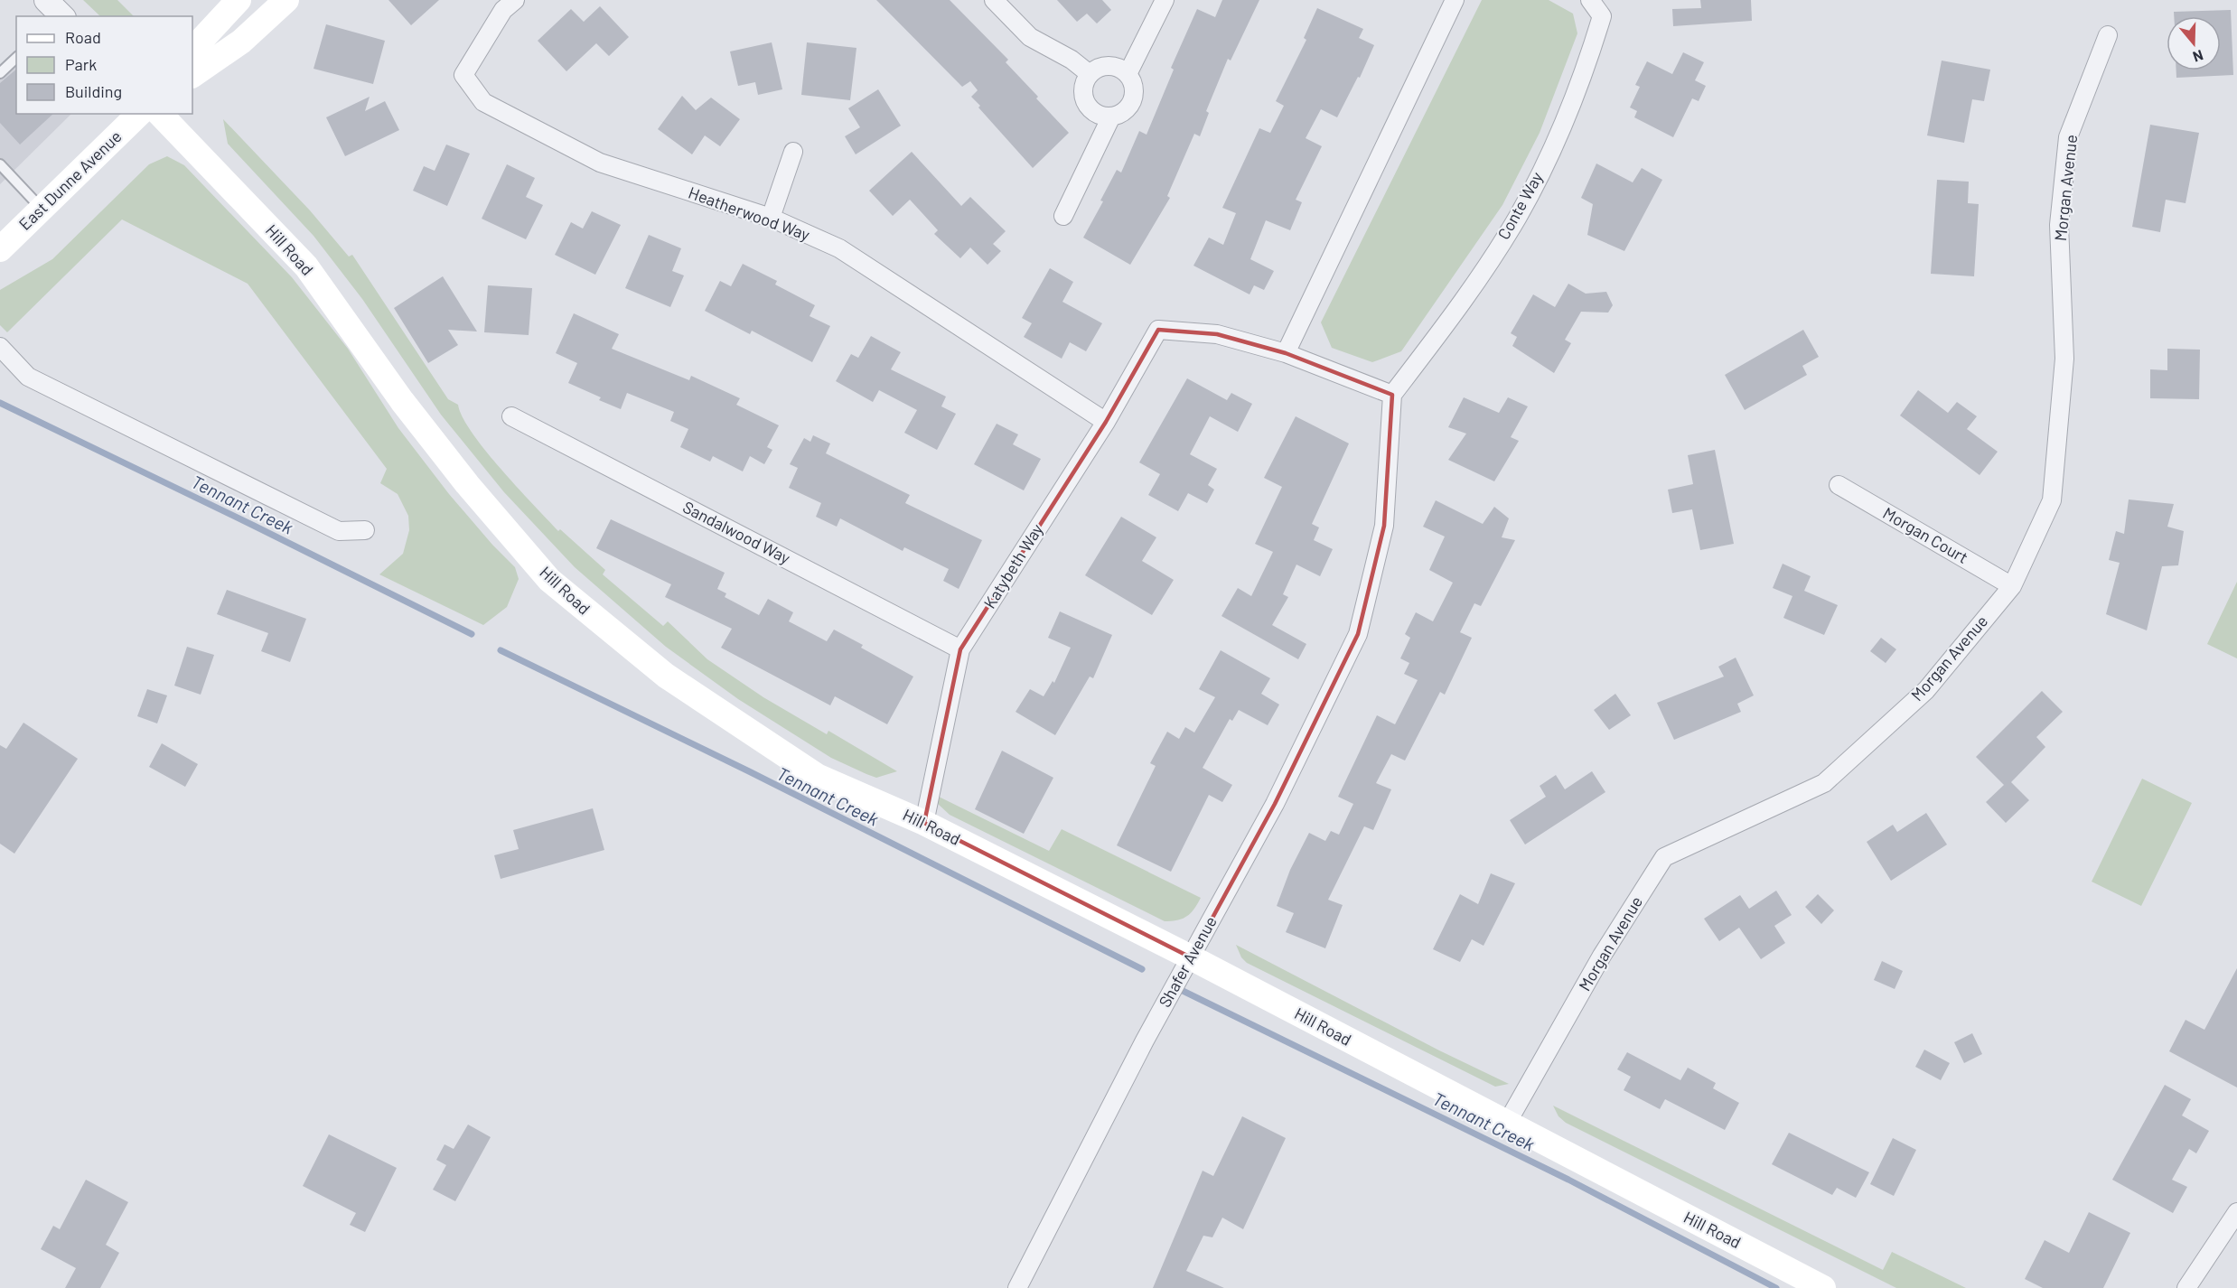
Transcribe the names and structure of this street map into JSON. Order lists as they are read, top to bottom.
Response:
{
  "streets": {
    "main road": ["East Dunne Avenue", "Hill Road"],
    "street": [
      "Morgan Avenue",
      "Conte Way",
      "Heatherwood Way",
      "Sandalwood Way",
      "Morgan Court",
      "Katybeth Way",
      "Shafer Avenue"
    ]
  },
  "crossings": [
    ["Morgan Avenue", "Hill Road"],
    ["Morgan Avenue", "Morgan Court"],
    ["Conte Way", "Shafer Avenue"],
    ["Heatherwood Way", "Katybeth Way"],
    ["Hill Road", "Katybeth Way"],
    ["Hill Road", "Shafer Avenue"],
    ["Sandalwood Way", "Katybeth Way"]
  ],
  "water": ["Tennant Creek"],
  "legend": ["Road", "Park", "Building"],
  "north": "bottom"
}
